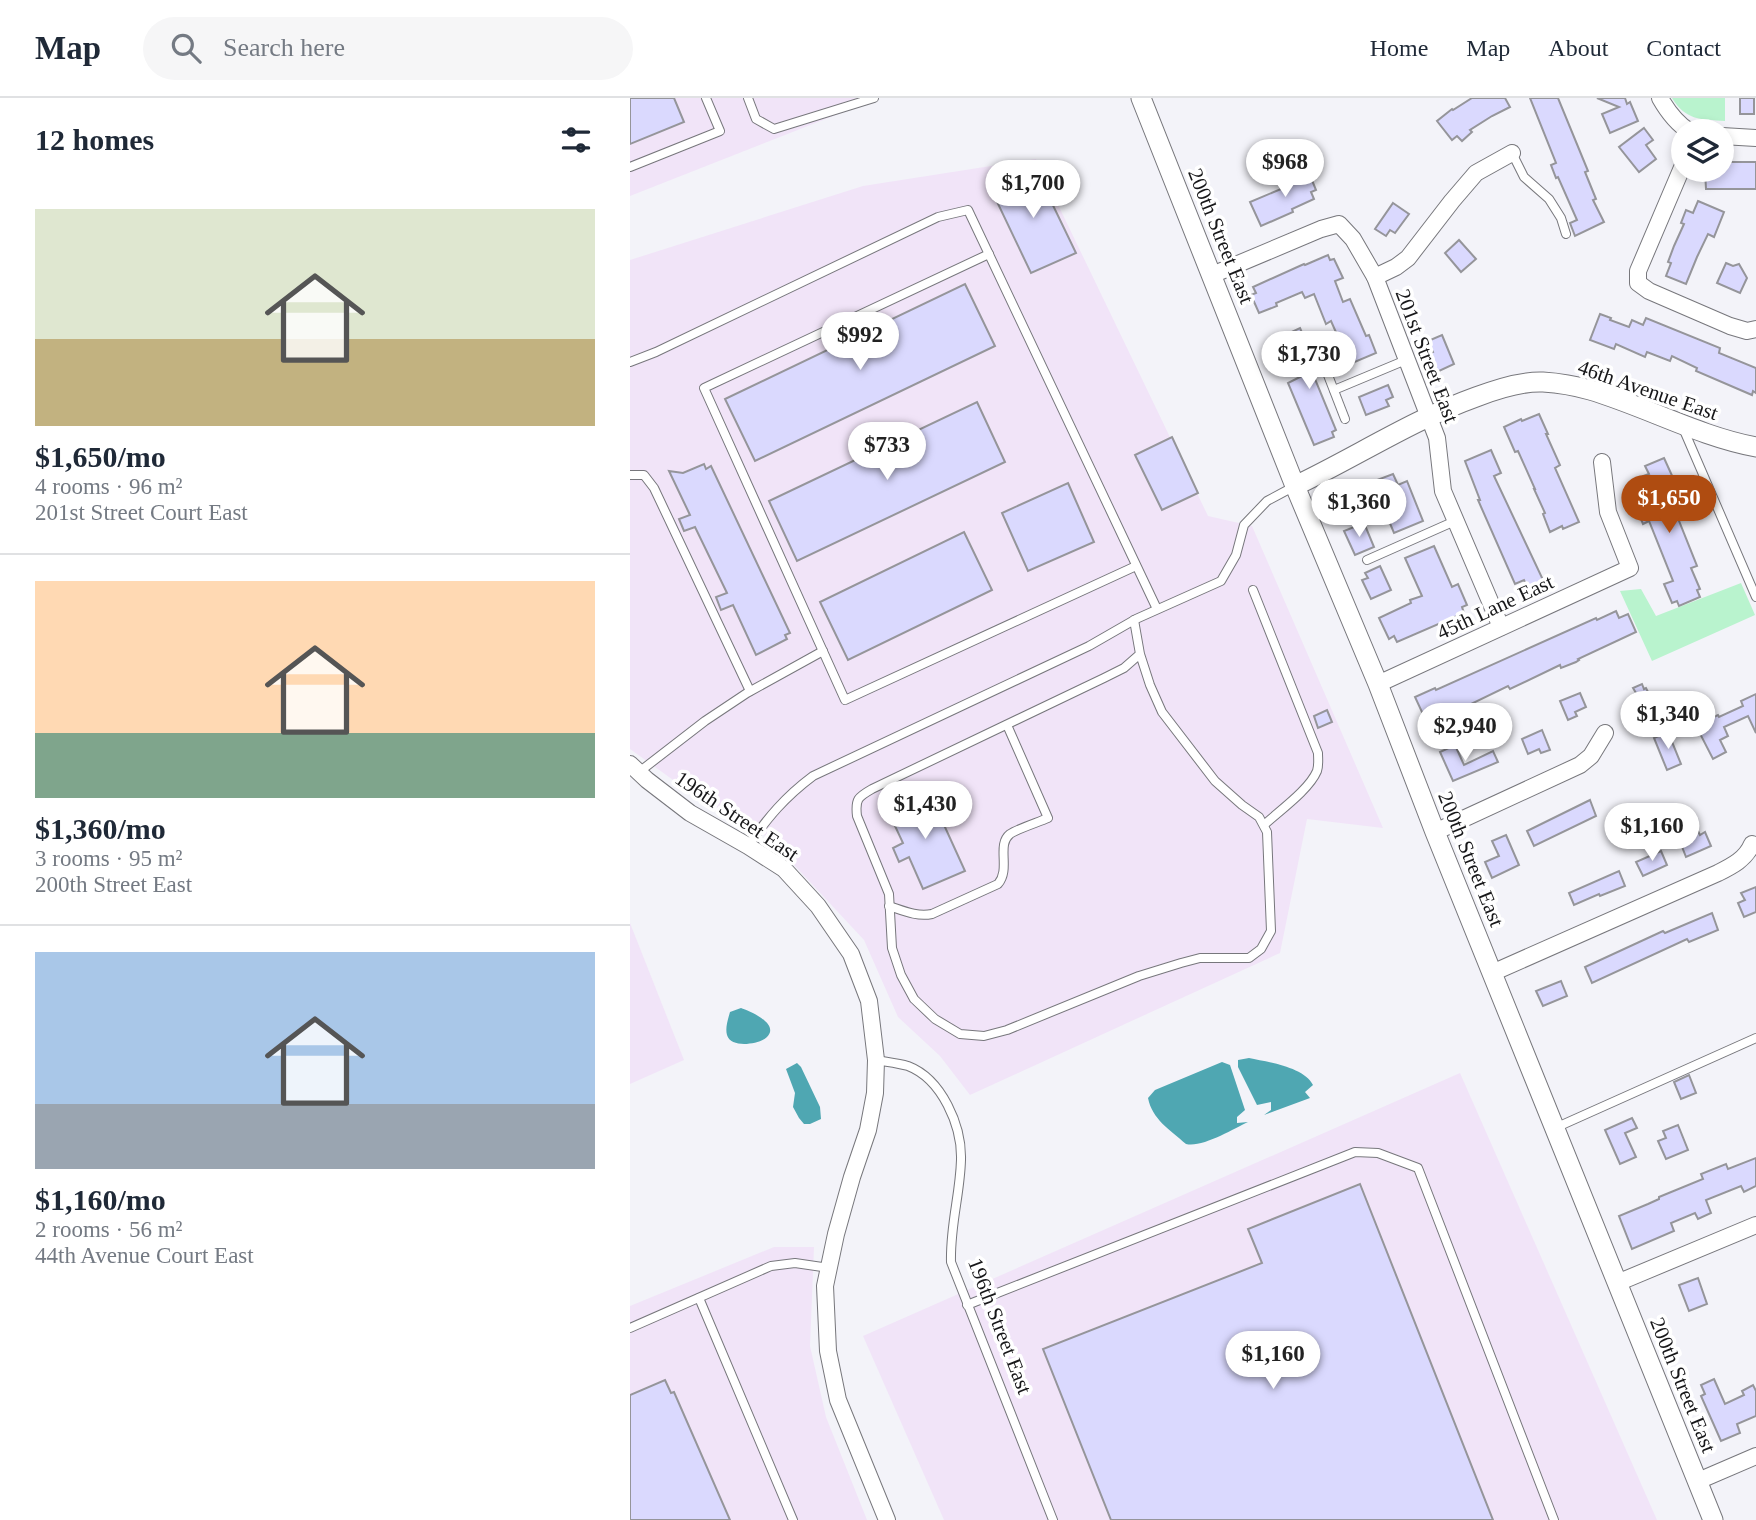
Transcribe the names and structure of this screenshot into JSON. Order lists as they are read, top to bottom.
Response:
{
  "streets": {
    "street": [
      "200th Street East",
      "201st Street East",
      "46th Avenue East",
      "45th Lane East",
      "196th Street East"
    ]
  },
  "crossings": [
    ["200th Street East", "201st Street East"],
    ["200th Street East", "46th Avenue East"],
    ["200th Street East", "45th Lane East"],
    ["201st Street East", "46th Avenue East"],
    ["201st Street East", "45th Lane East"]
  ],
  "page": {
    "header": "Map",
    "search": "Search here",
    "nav": [
      "Home",
      "Map",
      "About",
      "Contact"
    ],
    "heading": "12 homes",
    "price": [
      "$968",
      "$1,700",
      "$992",
      "$1,730",
      "$733",
      "$1,650",
      "$1,360",
      "$1,340",
      "$2,940",
      "$1,430",
      "$1,160",
      "$1,160"
    ],
    "list": [
      {
        "name": "$1,650/mo",
        "note": "4 rooms · 96 m² · 201st Street Court East"
      },
      {
        "name": "$1,360/mo",
        "note": "3 rooms · 95 m² · 200th Street East"
      },
      {
        "name": "$1,160/mo",
        "note": "2 rooms · 56 m² · 44th Avenue Court East"
      }
    ]
  }
}
